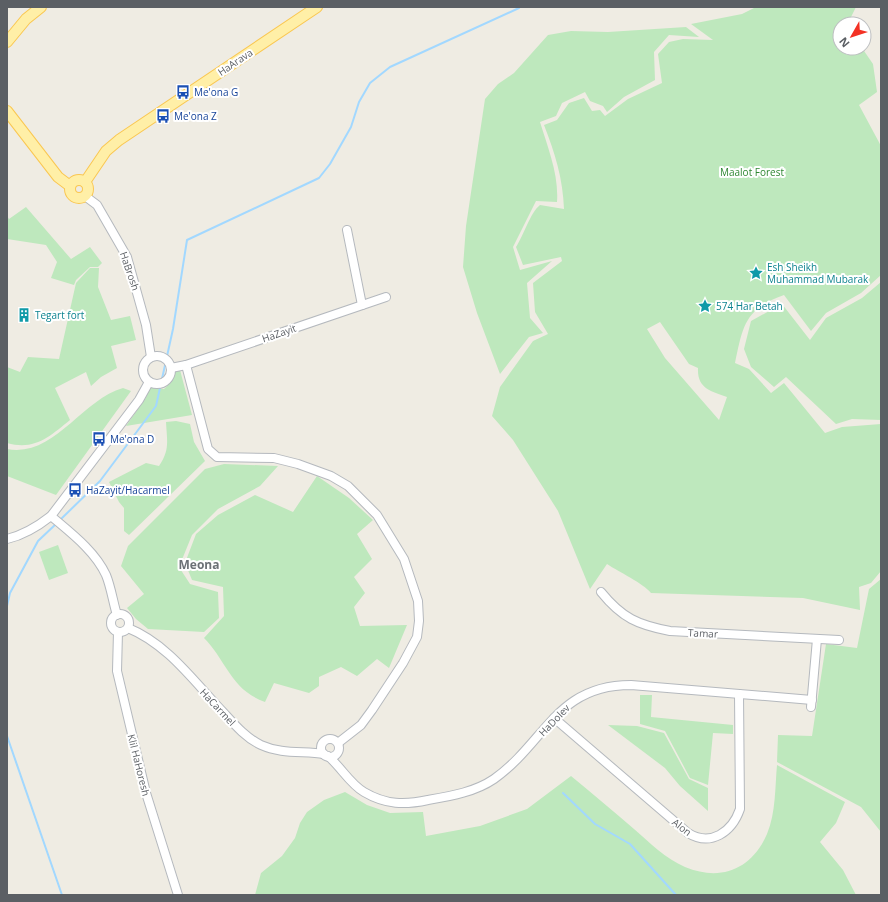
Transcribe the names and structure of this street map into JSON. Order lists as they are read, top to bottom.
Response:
{
  "streets": {
    "main road": ["HaArava"],
    "street": [
      "HaBrosh",
      "HaZayit",
      "Tamar",
      "HaCarmel",
      "HaDolev",
      "Klil HaHoresh",
      "Alon"
    ]
  },
  "crossings": [
    ["HaArava", "HaBrosh"],
    ["HaBrosh", "HaZayit"],
    ["Tamar", "HaDolev"],
    ["HaCarmel", "HaDolev"],
    ["HaCarmel", "Klil HaHoresh"],
    ["HaDolev", "Alon"]
  ],
  "districts": ["Meona"],
  "parks": ["Maalot Forest"],
  "places": {
    "bus stop": [
      "Me'ona G",
      "Me'ona Z",
      "Me'ona D",
      "HaZayit/Hacarmel"
    ],
    "place": ["Esh Sheikh Muhammad Mubarak", "574 Har Betah"],
    "building": ["Tegart fort"]
  },
  "north": "bottom left"
}
